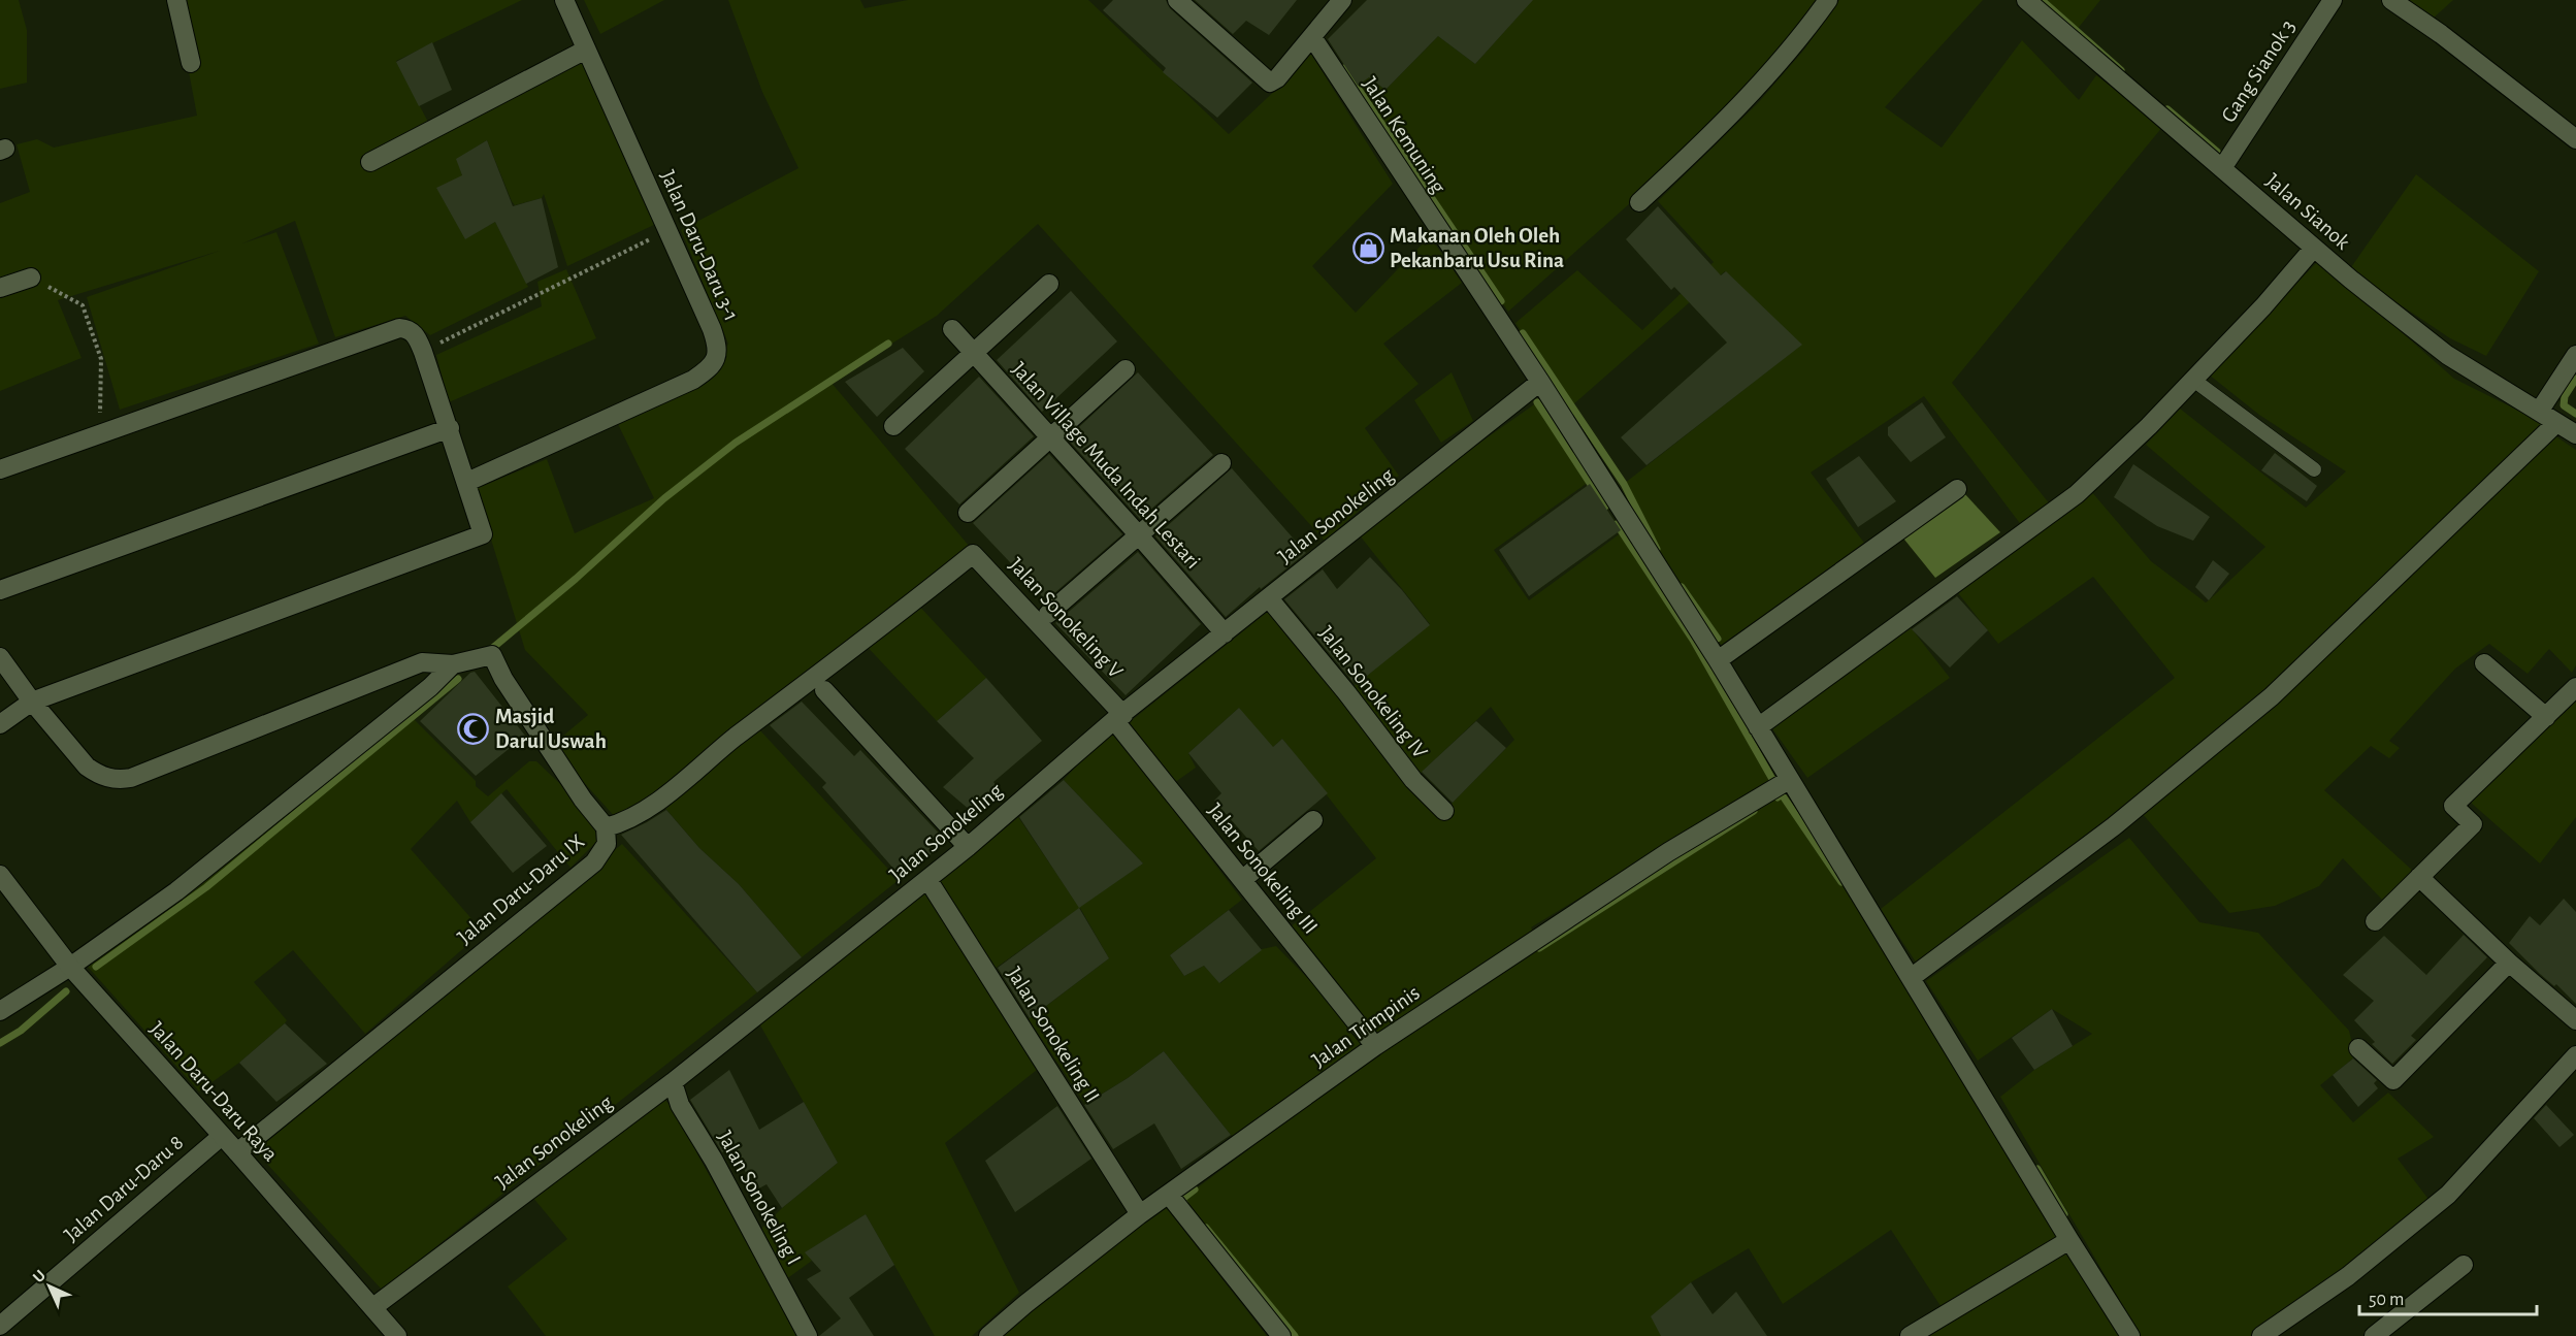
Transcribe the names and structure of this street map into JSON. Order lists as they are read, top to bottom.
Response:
{
  "streets": {
    "street": [
      "Gang Sianok 3",
      "Jalan Kemuning",
      "Jalan Sianok",
      "Jalan Daru-Daru 3-1",
      "Jalan Village Muda Indah Lestari",
      "Jalan Sonokeling",
      "Jalan Sonokeling V",
      "Jalan Sonokeling IV",
      "Jalan Sonokeling III",
      "Jalan Daru-Daru IX",
      "Jalan Trimpinis",
      "Jalan Sonokeling II",
      "Jalan Daru-Daru Raya",
      "Jalan Daru-Daru 8",
      "Jalan Sonokeling I"
    ]
  },
  "crossings": [
    ["Gang Sianok 3", "Jalan Sianok"],
    ["Jalan Kemuning", "Jalan Sonokeling"],
    ["Jalan Kemuning", "Jalan Trimpinis"],
    ["Jalan Village Muda Indah Lestari", "Jalan Sonokeling"],
    ["Jalan Sonokeling", "Jalan Sonokeling V"],
    ["Jalan Sonokeling", "Jalan Sonokeling IV"],
    ["Jalan Sonokeling", "Jalan Sonokeling III"],
    ["Jalan Sonokeling", "Jalan Sonokeling II"],
    ["Jalan Sonokeling", "Jalan Daru-Daru Raya"],
    ["Jalan Sonokeling", "Jalan Sonokeling I"],
    ["Jalan Sonokeling V", "Jalan Sonokeling III"],
    ["Jalan Sonokeling V", "Jalan Daru-Daru IX"],
    ["Jalan Sonokeling III", "Jalan Trimpinis"],
    ["Jalan Daru-Daru IX", "Jalan Daru-Daru Raya"],
    ["Jalan Trimpinis", "Jalan Sonokeling II"],
    ["Jalan Daru-Daru Raya", "Jalan Daru-Daru 8"]
  ],
  "places": {
    "shop": ["Makanan Oleh Oleh Pekanbaru Usu Rina"],
    "mosque": ["Masjid Darul Uswah"]
  },
  "scale_bar": "50 m",
  "north": "top left"
}
